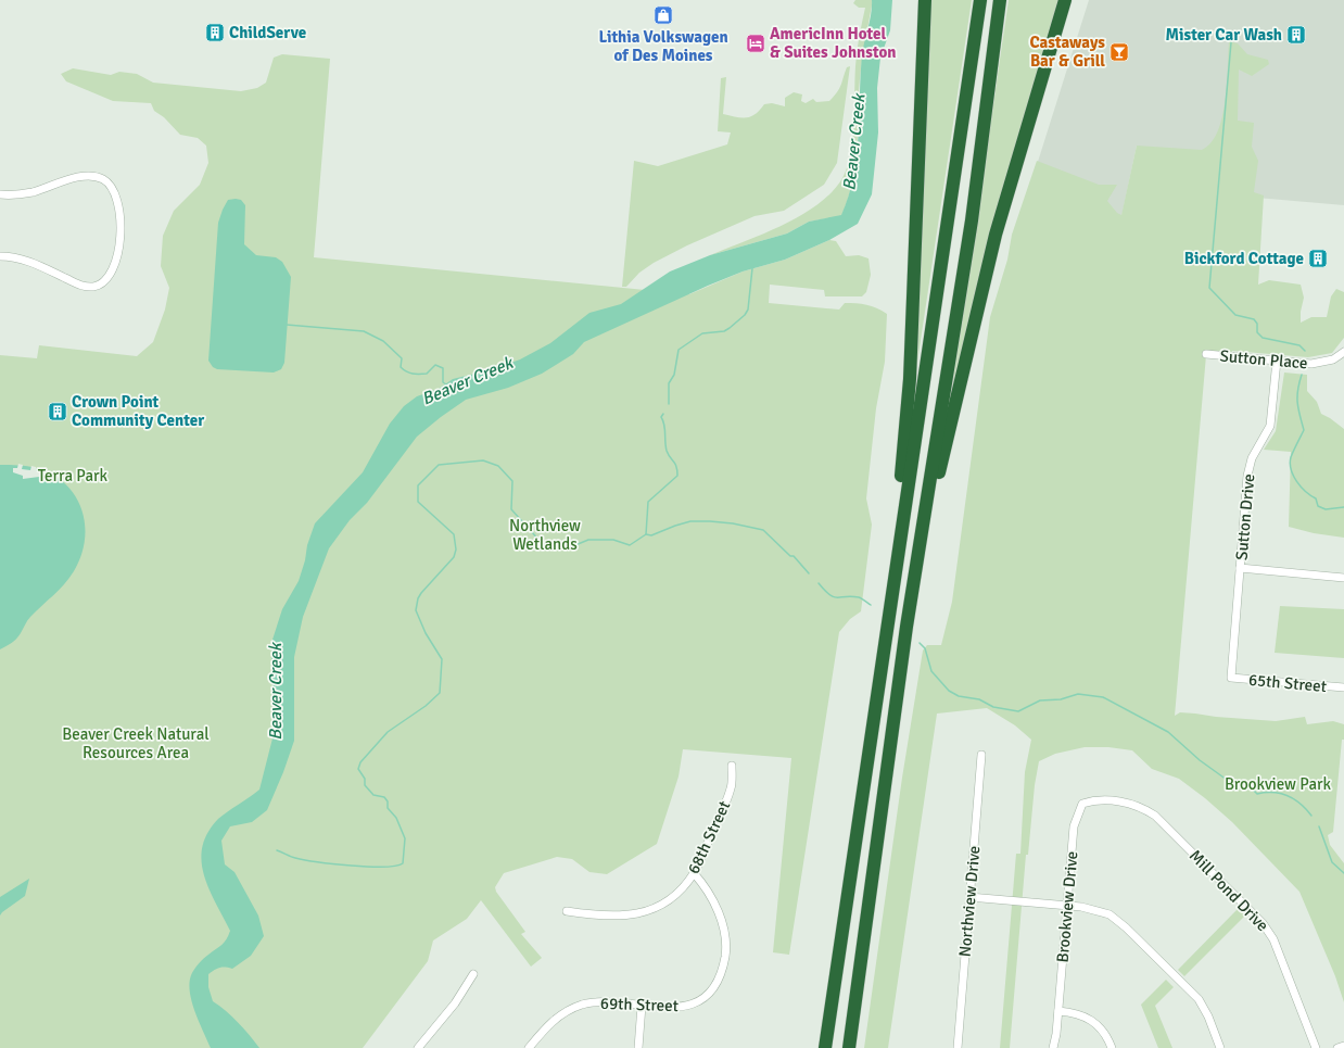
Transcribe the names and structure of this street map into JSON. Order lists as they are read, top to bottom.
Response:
{
  "streets": {
    "street": [
      "Sutton Place",
      "Sutton Drive",
      "65th Street",
      "68th Street",
      "Mill Pond Drive",
      "Northview Drive",
      "Brookview Drive",
      "69th Street"
    ]
  },
  "crossings": [
    ["Sutton Place", "Sutton Drive"],
    ["Sutton Drive", "65th Street"],
    ["68th Street", "69th Street"],
    ["Mill Pond Drive", "Brookview Drive"]
  ],
  "water": ["Beaver Creek"],
  "parks": [
    "Terra Park",
    "Northview Wetlands",
    "Beaver Creek Natural Resources Area",
    "Brookview Park"
  ],
  "places": {
    "shop": ["Lithia Volkswagen of Des Moines"],
    "building": [
      "ChildServe",
      "Mister Car Wash",
      "Bickford Cottage",
      "Crown Point Community Center"
    ],
    "hotel": ["AmericInn Hotel & Suites Johnston"],
    "bar": ["Castaways Bar & Grill"]
  }
}
